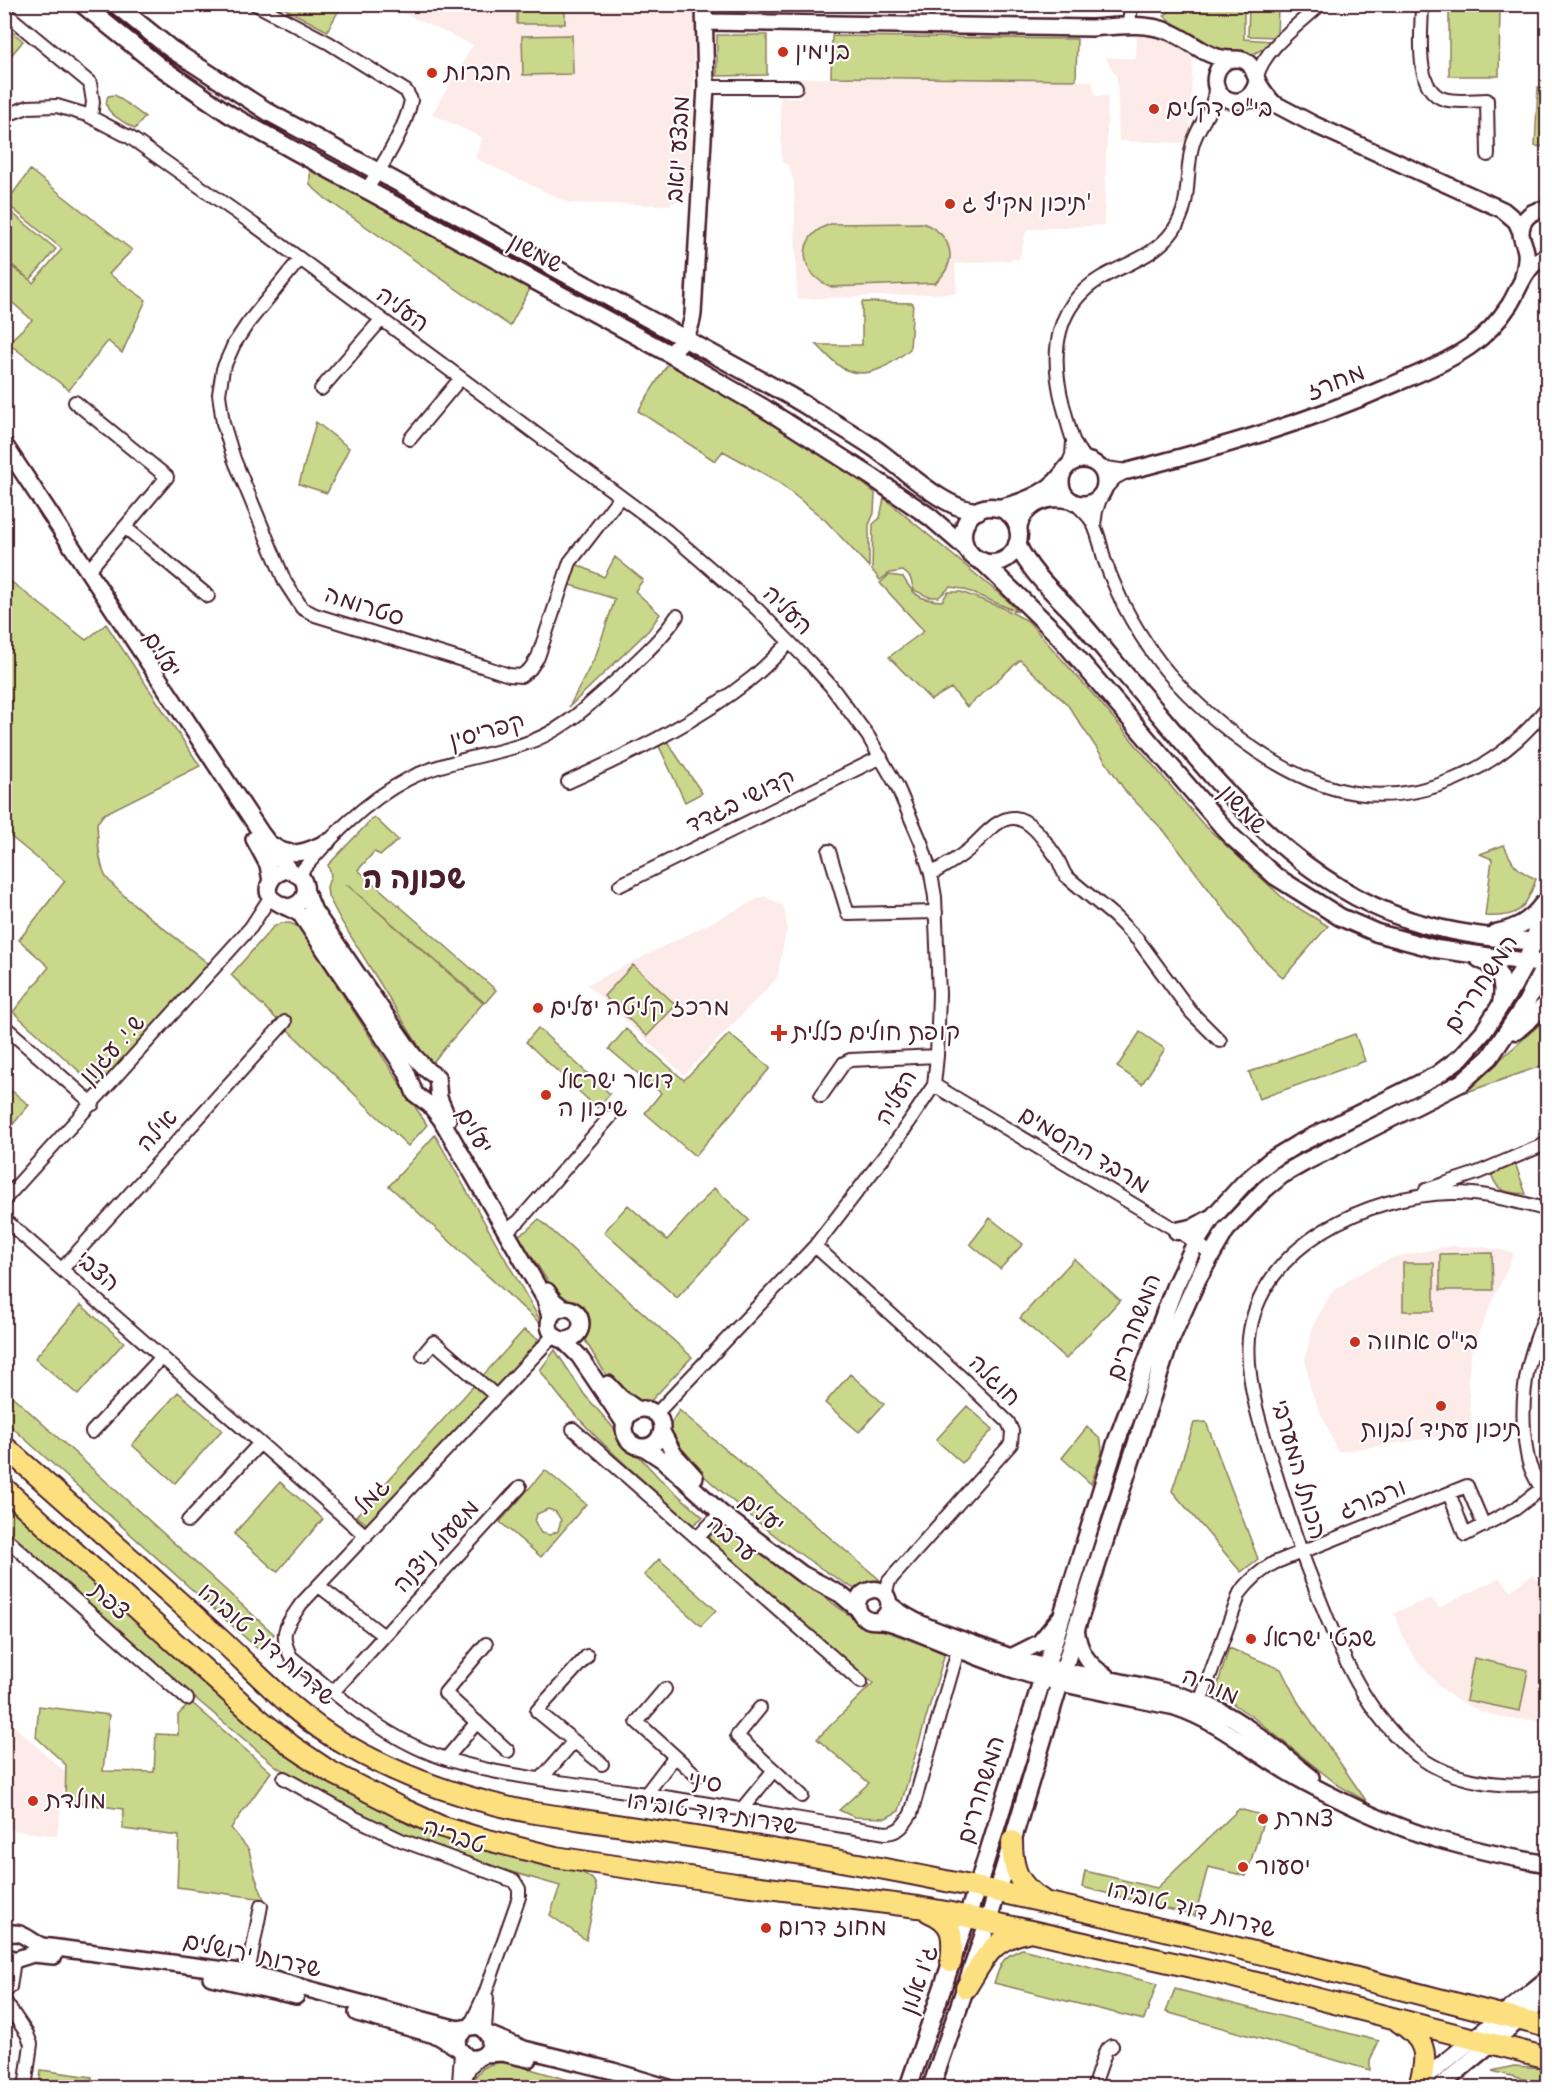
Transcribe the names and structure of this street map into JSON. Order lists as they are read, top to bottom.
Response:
{
  "streets": {
    "highway": ["שדרות דוד טוביהו"],
    "main road": ["שמשון", "המשחררים", "ג'ו אלון"],
    "street": [
      "מבצע יואב",
      "העליה",
      "מחרז",
      "סטרומה",
      "יעלים",
      "קפריסין",
      "קדושי בגדד",
      "ש.י. עגנון",
      "אילה",
      "מרבד הקסמים",
      "הצבי",
      "חוגלה",
      "הכותל המערבי",
      "גמל",
      "ורבורג",
      "ערבה",
      "משעול ניצנה",
      "צפת",
      "מוריה",
      "סיני",
      "טבריה",
      "שדרות ירושלים"
    ]
  },
  "crossings": [
    ["מבצע יואב", "שמשון"],
    ["שמשון", "המשחררים"],
    ["העליה", "סטרומה"],
    ["העליה", "יעלים"],
    ["העליה", "קדושי בגדד"],
    ["העליה", "מרבד הקסמים"],
    ["העליה", "חוגלה"],
    ["יעלים", "קפריסין"],
    ["יעלים", "ש.י. עגנון"],
    ["יעלים", "חוגלה"],
    ["יעלים", "גמל"],
    ["קפריסין", "ש.י. עגנון"],
    ["המשחררים", "מרבד הקסמים"],
    ["המשחררים", "שדרות דוד טוביהו"],
    ["המשחררים", "מוריה"],
    ["המשחררים", "ג'ו אלון"],
    ["אילה", "הצבי"],
    ["הצבי", "גמל"],
    ["הכותל המערבי", "ורבורג"],
    ["גמל", "משעול ניצנה"],
    ["גמל", "סיני"],
    ["ורבורג", "מוריה"],
    ["משעול ניצנה", "סיני"],
    ["שדרות דוד טוביהו", "ג'ו אלון"],
    ["טבריה", "שדרות ירושלים"]
  ],
  "districts": ["שכונה ה"],
  "places": {
    "other": [
      "בנימין",
      "חברות",
      "בי\"ס דקלים",
      "תיכון מקיף ג'",
      "מרכז קליטה יעלים",
      "דואר ישראל שיכון ה",
      "בי\"ס אחווה",
      "תיכון עתיד לבנות",
      "שבטי ישראל",
      "מולדת",
      "צמרת",
      "יסעור",
      "מחוז דרום"
    ],
    "health": ["קופת חולים כללית"]
  }
}
